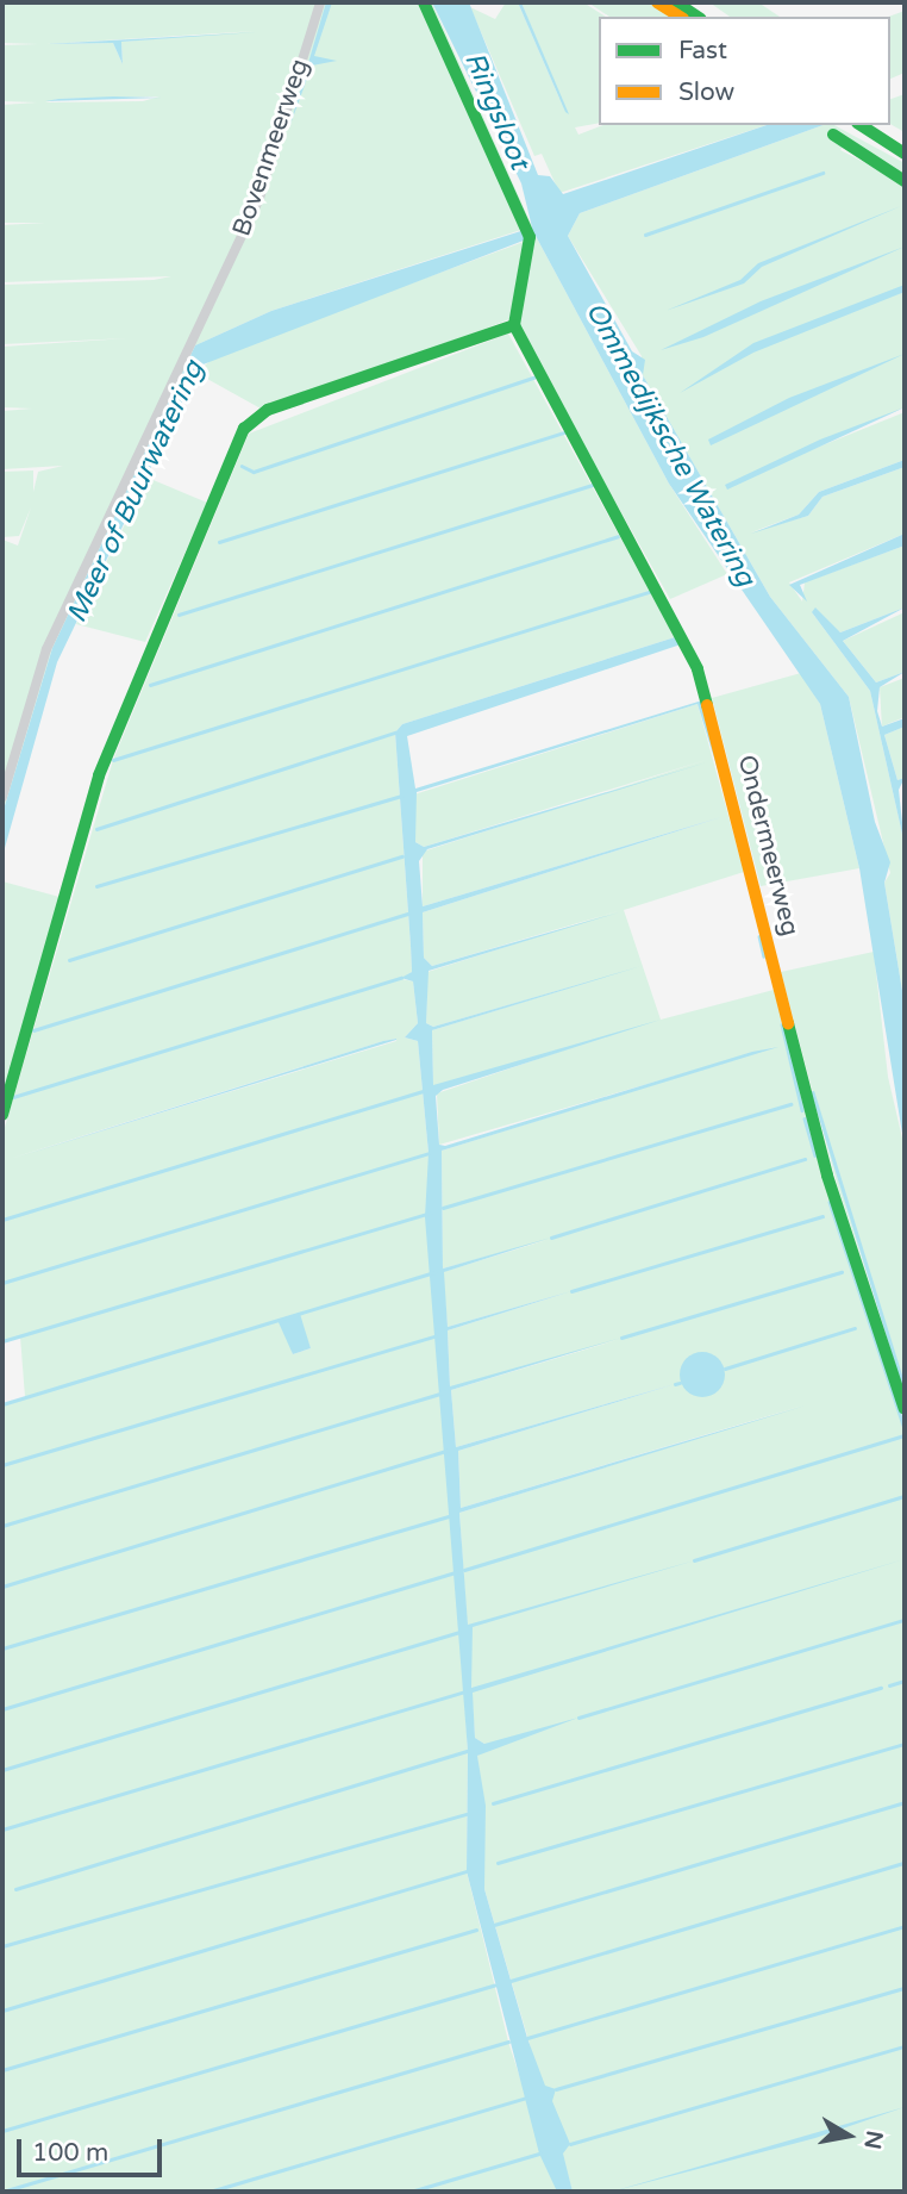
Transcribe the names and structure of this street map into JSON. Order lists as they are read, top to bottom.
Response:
{
  "streets": {
    "street": ["Bovenmeerweg", "Ondermeerweg"]
  },
  "water": ["Ringsloot", "Ommedijksche Watering", "Meer of Buurwatering"],
  "legend": ["Fast", "Slow"],
  "scale_bar": "100 m",
  "north": "right"
}
